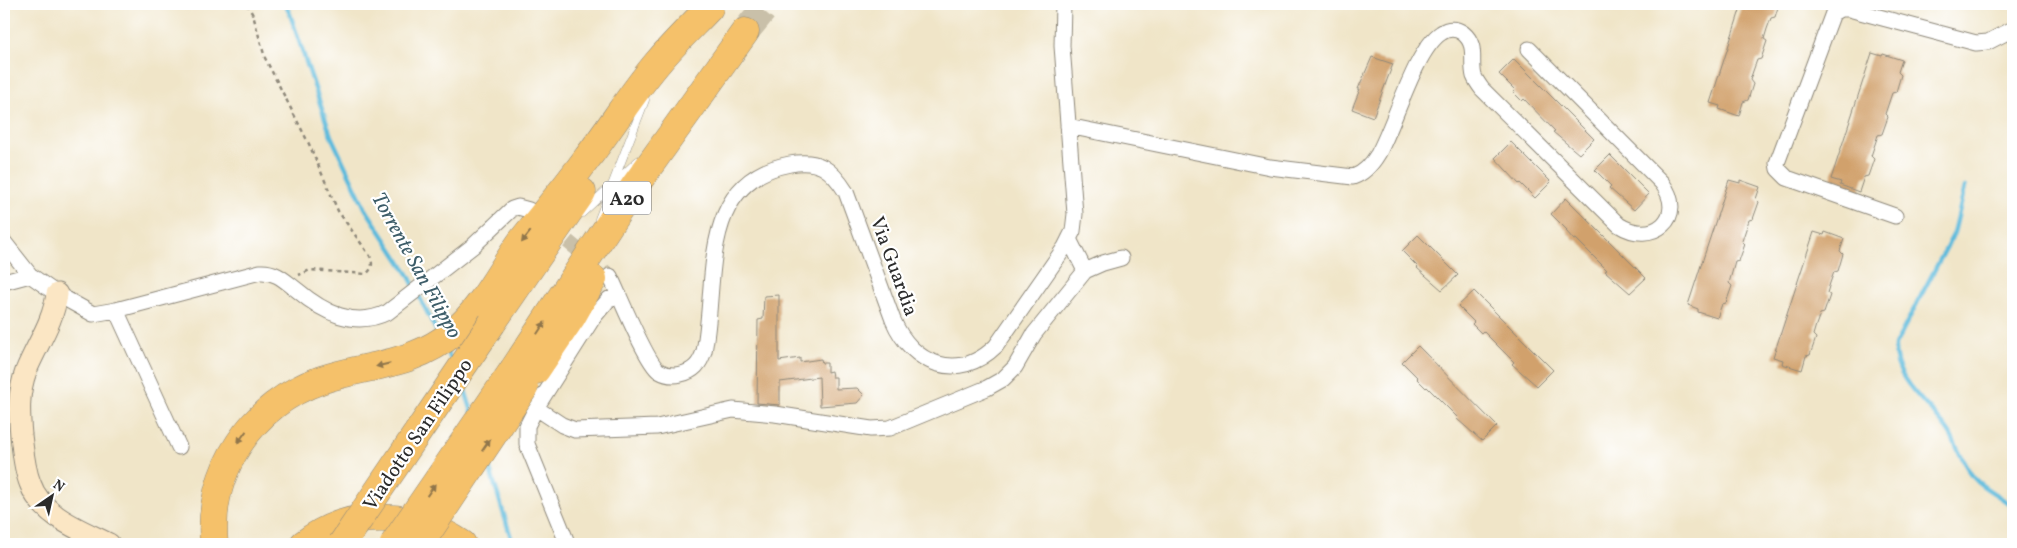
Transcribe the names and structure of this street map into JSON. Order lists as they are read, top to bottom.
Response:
{
  "streets": {
    "highway": ["A20", "Viadotto San Filippo"],
    "street": ["Via Guardia"]
  },
  "crossings": [
    ["A20", "Viadotto San Filippo"]
  ],
  "water": ["Torrente San Filippo"],
  "north": "top right"
}
